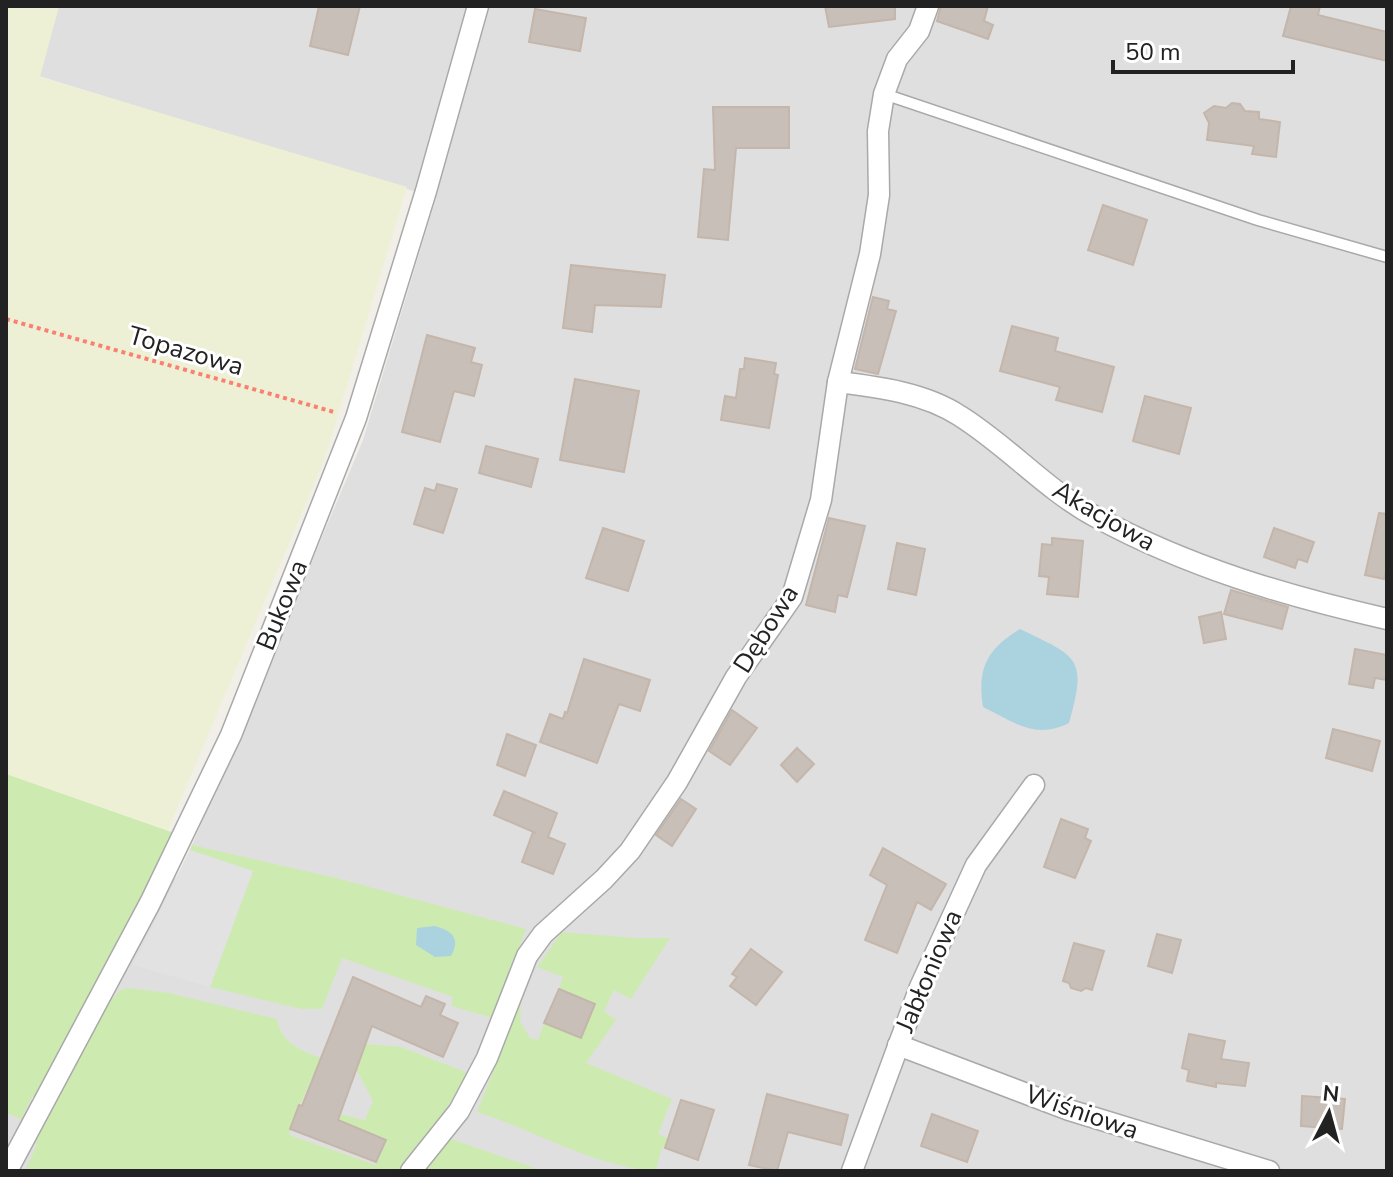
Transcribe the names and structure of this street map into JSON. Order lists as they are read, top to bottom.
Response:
{
  "streets": {
    "street": [
      "Akacjowa",
      "Bukowa",
      "Dębowa",
      "Jabłoniowa",
      "Wiśniowa"
    ],
    "path": ["Topazowa"]
  },
  "crossings": [
    ["Topazowa", "Bukowa"],
    ["Akacjowa", "Dębowa"],
    ["Jabłoniowa", "Wiśniowa"]
  ],
  "scale_bar": "50 m",
  "north": "top"
}
